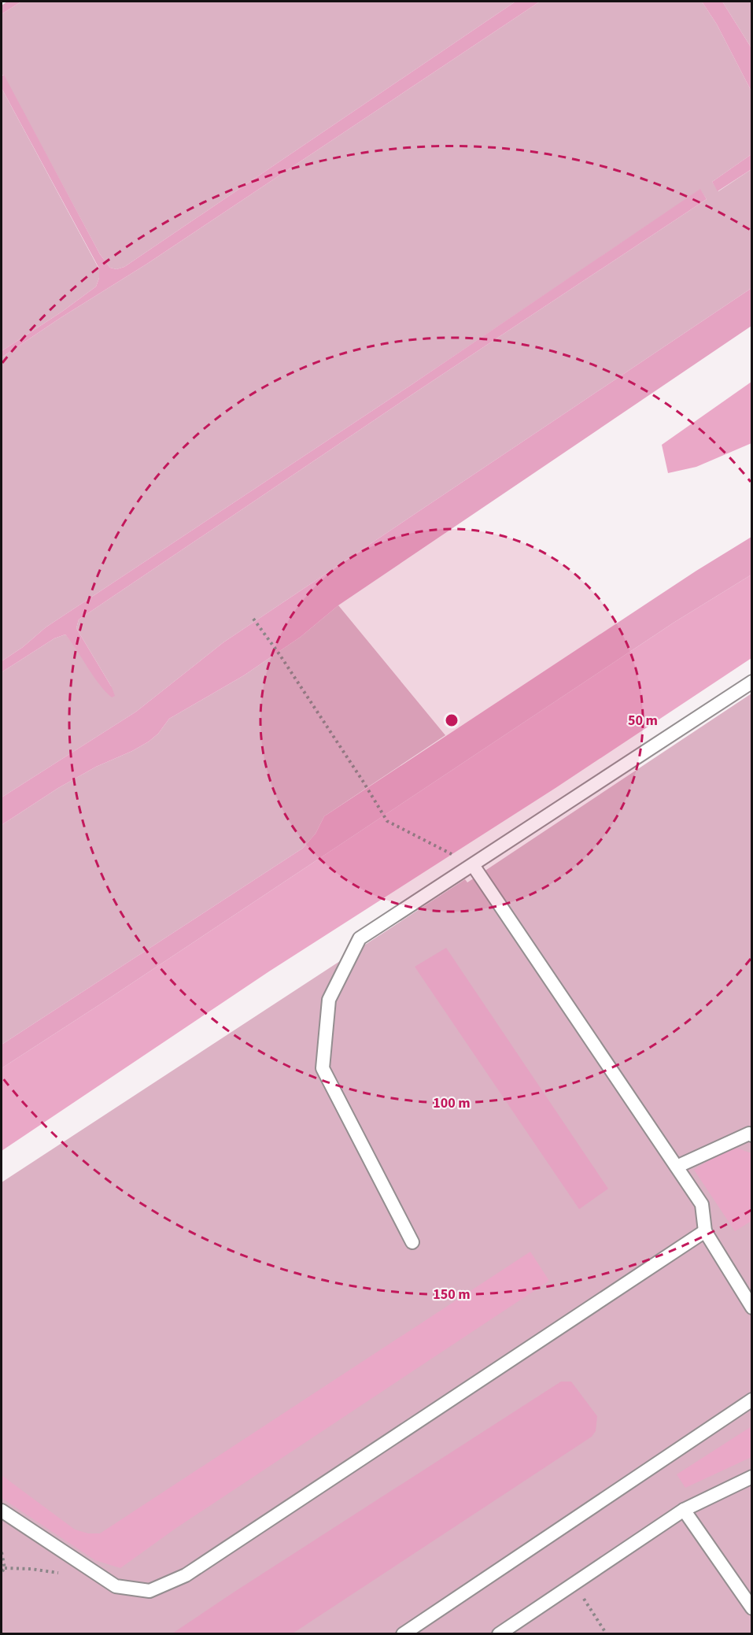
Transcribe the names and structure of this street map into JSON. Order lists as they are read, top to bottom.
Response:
{
  "rings": ["50 m", "100 m", "150 m"]
}
